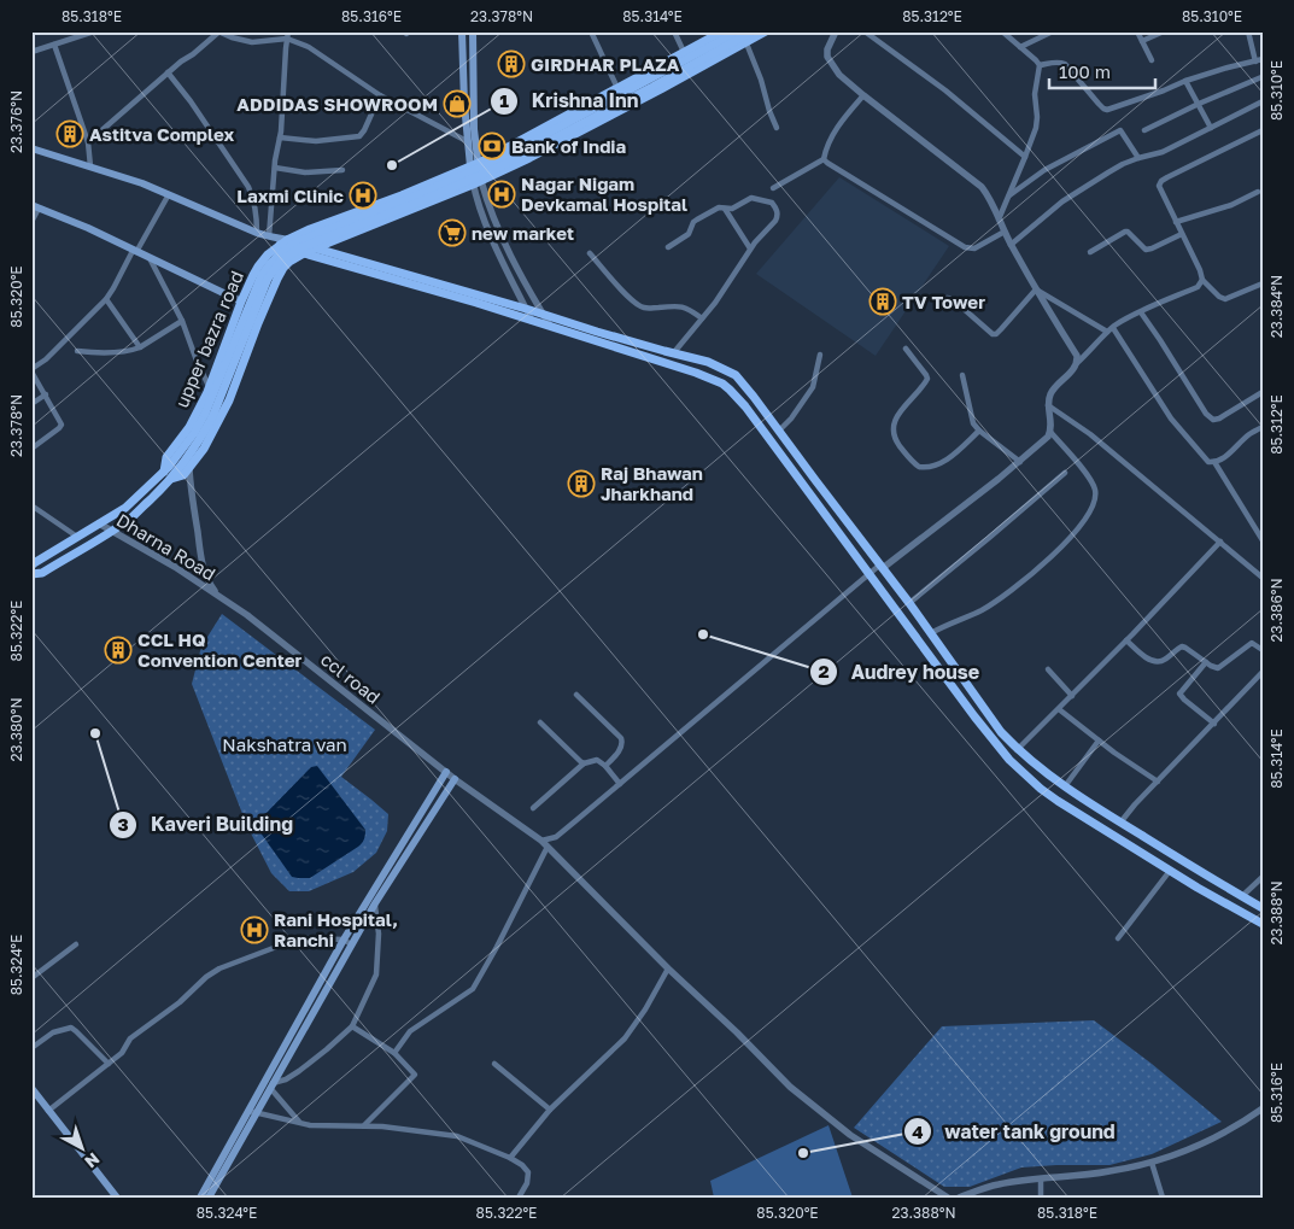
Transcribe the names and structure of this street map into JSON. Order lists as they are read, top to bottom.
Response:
{
  "streets": {
    "main road": ["upper bazra road"],
    "street": ["Dharna Road", "ccl road"]
  },
  "crossings": [
    ["Dharna Road", "ccl road"]
  ],
  "parks": ["Nakshatra van"],
  "places": {
    "building": [
      "GIRDHAR PLAZA",
      "Astitva Complex",
      "TV Tower",
      "Raj Bhawan Jharkhand",
      "CCL HQ Convention Center"
    ],
    "shop": ["ADDIDAS SHOWROOM"],
    "bank": ["Bank of India"],
    "other": [
      "Krishna Inn",
      "Audrey house",
      "Kaveri Building",
      "water tank ground"
    ],
    "hospital": ["Nagar Nigam Devkamal Hospital", "Laxmi Clinic", "Rani Hospital, Ranchi"],
    "supermarket": ["new market"]
  },
  "scale_bar": "100 m",
  "north": "bottom right",
  "coordinates": [
    "85.318°E",
    "85.316°E",
    "23.378°N",
    "85.314°E",
    "85.312°E",
    "85.310°E",
    "23.376°N",
    "85.320°E",
    "23.384°N",
    "23.386°N",
    "85.322°E",
    "23.380°N",
    "23.388°N",
    "85.324°E"
  ]
}
